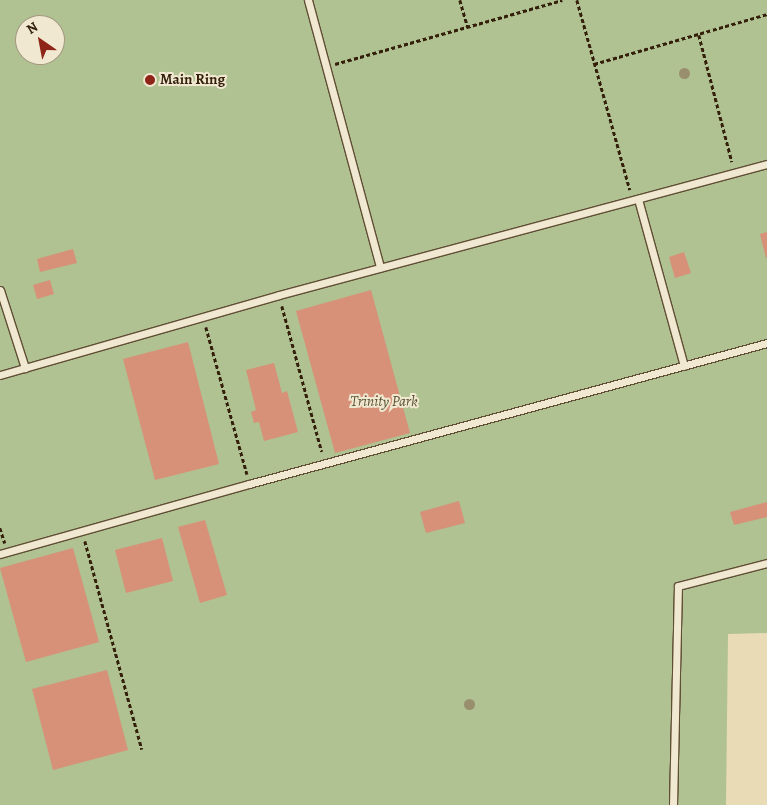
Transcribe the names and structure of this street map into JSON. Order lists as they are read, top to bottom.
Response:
{
  "parks": ["Trinity Park"],
  "places": ["Main Ring"],
  "north": "top left"
}
